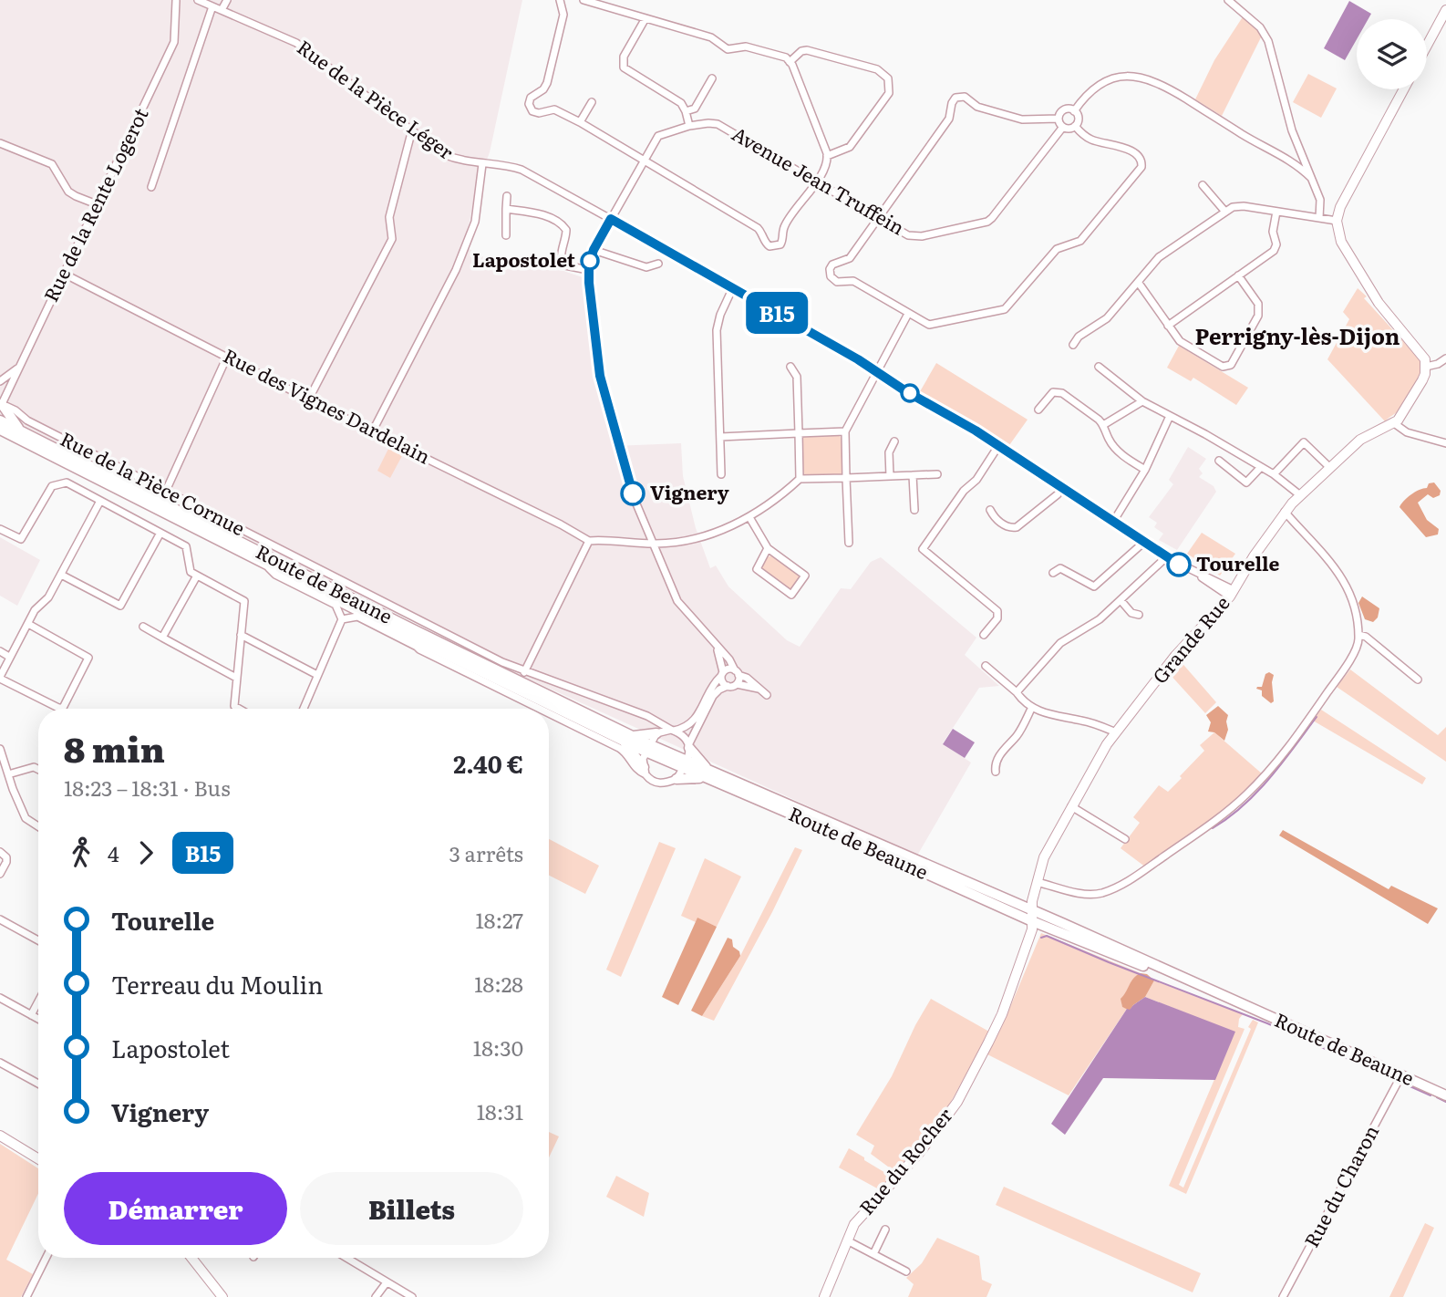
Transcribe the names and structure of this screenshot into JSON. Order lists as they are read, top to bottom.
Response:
{
  "streets": {
    "main road": ["Route de Beaune", "Grande Rue", "Rue du Rocher"],
    "street": [
      "Rue de la Pièce Léger",
      "Avenue Jean Truffein",
      "Rue de la Rente Logerot",
      "Rue des Vignes Dardelain",
      "Rue de la Pièce Cornue",
      "Rue du Charon"
    ]
  },
  "crossings": [
    ["Rue de la Rente Logerot", "Rue des Vignes Dardelain"],
    ["Rue de la Rente Logerot", "Rue de la Pièce Cornue"],
    ["Rue de la Rente Logerot", "Route de Beaune"],
    ["Rue de la Pièce Cornue", "Route de Beaune"],
    ["Route de Beaune", "Rue du Rocher"],
    ["Route de Beaune", "Rue du Charon"],
    ["Grande Rue", "Rue du Rocher"]
  ],
  "districts": ["Perrigny-lès-Dijon"],
  "places": ["Lapostolet", "Vignery", "Tourelle"],
  "lines": ["bus line B15"],
  "page": {
    "on_map": "B15",
    "heading": ["8 min", "18:23 – 18:31 · Bus", "2.40 €"],
    "legs": ["4", "B15", "3 arrêts"],
    "list": [
      {
        "name": "Tourelle",
        "value": "18:27"
      },
      {
        "name": "Terreau du Moulin",
        "value": "18:28"
      },
      {
        "name": "Lapostolet",
        "value": "18:30"
      },
      {
        "name": "Vignery",
        "value": "18:31"
      }
    ],
    "buttons": ["Démarrer", "Billets"]
  }
}
